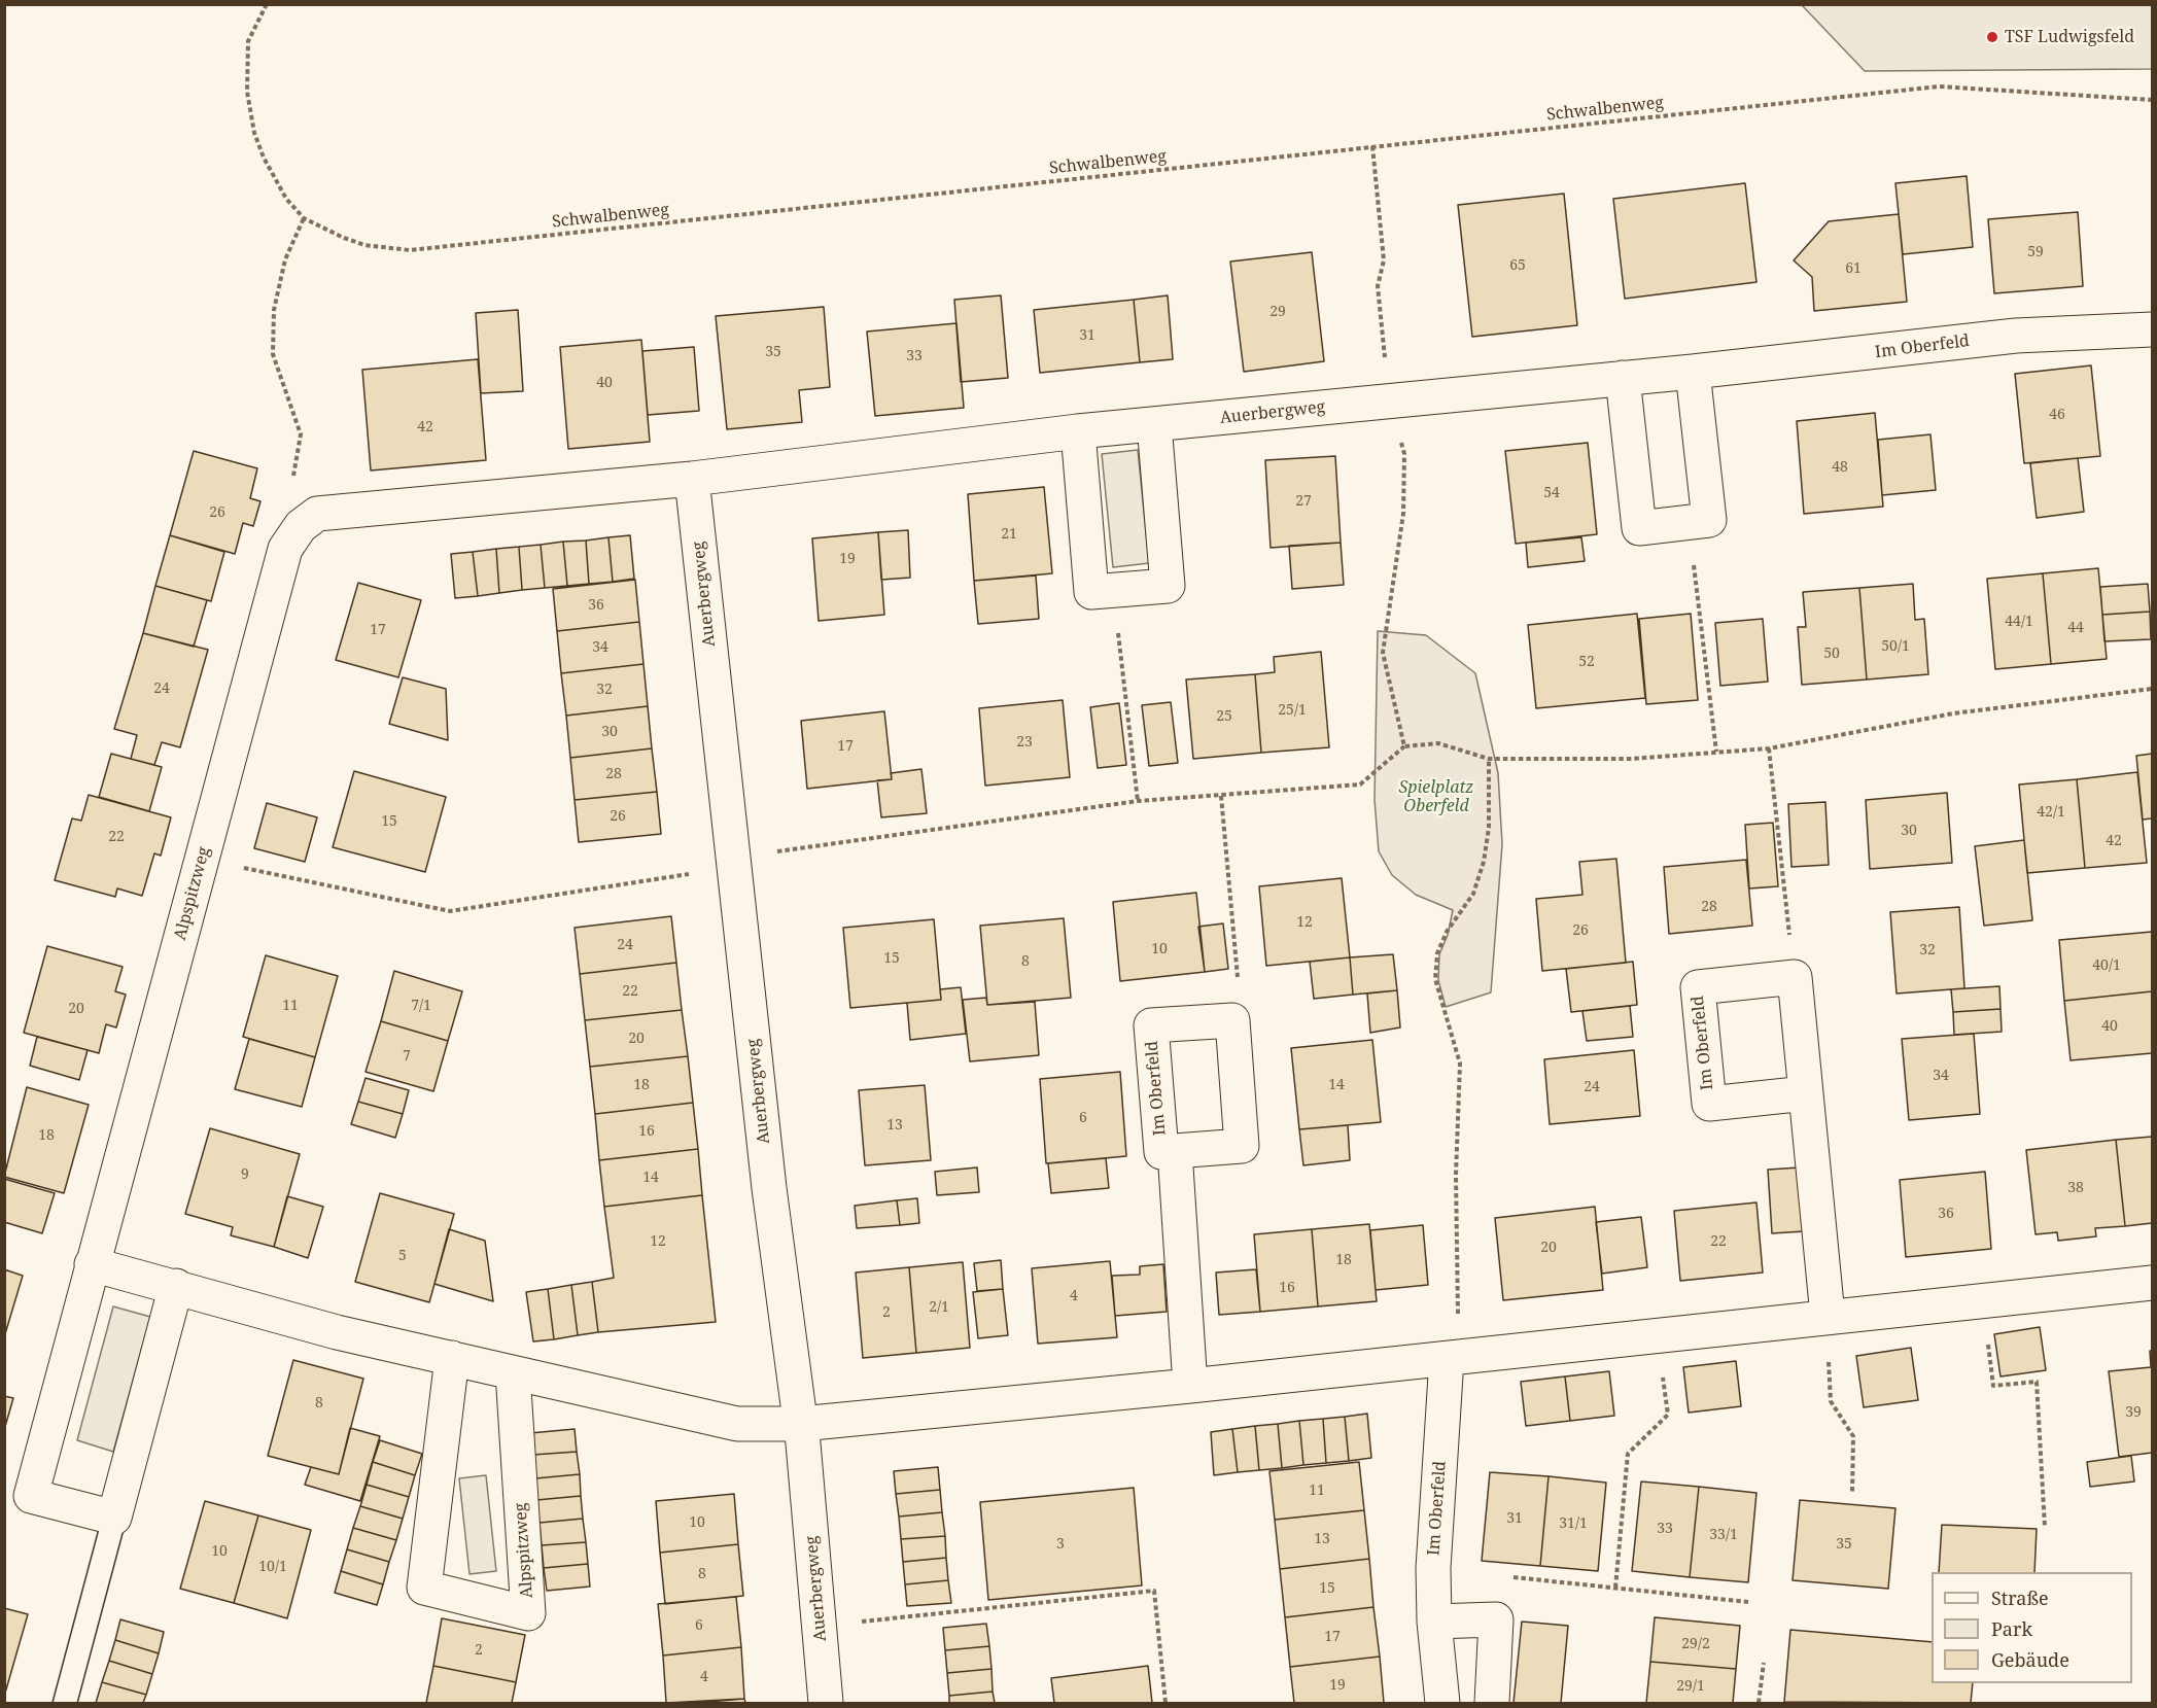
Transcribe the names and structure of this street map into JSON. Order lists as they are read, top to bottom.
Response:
{
  "streets": {
    "street": ["Im Oberfeld", "Auerbergweg", "Alpspitzweg"],
    "path": ["Schwalbenweg"]
  },
  "crossings": [
    ["Im Oberfeld", "Auerbergweg"],
    ["Auerbergweg", "Alpspitzweg"]
  ],
  "parks": ["Spielplatz Oberfeld"],
  "places": ["TSF Ludwigsfeld"],
  "house_numbers": [
    "59",
    "65",
    "61",
    "29",
    "31",
    "35",
    "33",
    "40",
    "46",
    "42",
    "48",
    "54",
    "27",
    "26",
    "21",
    "19",
    "36",
    "44/1",
    "44",
    "17",
    "50/1",
    "34",
    "50",
    "52",
    "24",
    "32",
    "25/1",
    "25",
    "30",
    "23",
    "17",
    "28",
    "42/1",
    "26",
    "15",
    "30",
    "22",
    "42",
    "28",
    "12",
    "26",
    "24",
    "10",
    "32",
    "15",
    "8",
    "40/1",
    "22",
    "11",
    "7/1",
    "20",
    "40",
    "20",
    "7",
    "34",
    "18",
    "14",
    "24",
    "6",
    "13",
    "16",
    "18",
    "9",
    "14",
    "38",
    "36",
    "12",
    "22",
    "20",
    "5",
    "18",
    "16",
    "4",
    "2/1",
    "2",
    "8",
    "39",
    "11",
    "31",
    "10",
    "31/1",
    "33",
    "33/1",
    "13",
    "3",
    "35",
    "10",
    "10/1",
    "8",
    "15",
    "6",
    "17",
    "29/2",
    "2",
    "4",
    "19",
    "29/1"
  ],
  "legend": ["Straße", "Park", "Gebäude"]
}
